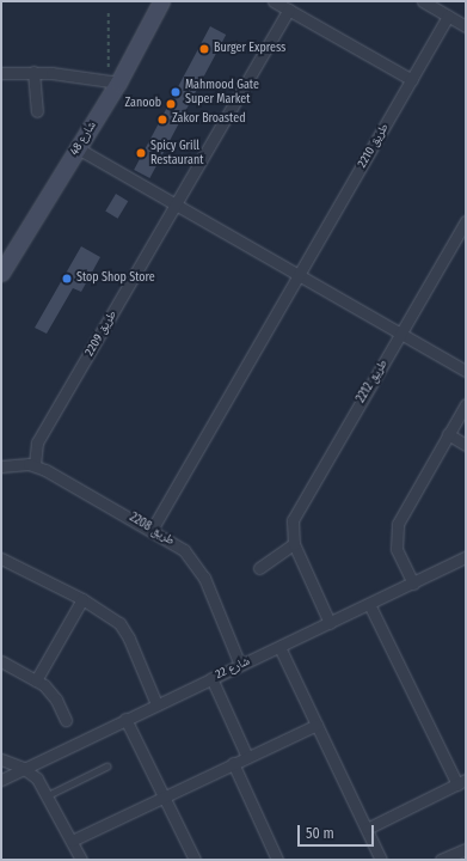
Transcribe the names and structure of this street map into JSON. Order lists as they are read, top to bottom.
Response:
{
  "streets": {
    "street": [
      "شارع 48",
      "طريق 2210",
      "طريق 2209",
      "طريق 2212",
      "طريق 2208",
      "شارع 22"
    ]
  },
  "crossings": [
    ["طريق 2210", "طريق 2208"],
    ["طريق 2209", "طريق 2208"],
    ["طريق 2212", "شارع 22"],
    ["طريق 2208", "شارع 22"]
  ],
  "places": [
    "Burger Express",
    "Mahmood Gate Super Market",
    "Zanoob",
    "Zakor Broasted",
    "Spicy Grill Restaurant",
    "Stop Shop Store"
  ],
  "scale_bar": "50 m"
}
